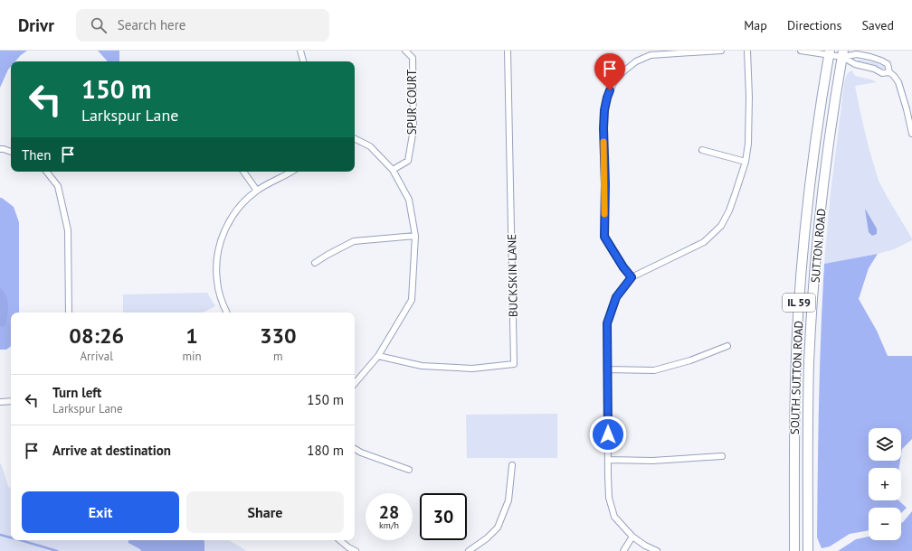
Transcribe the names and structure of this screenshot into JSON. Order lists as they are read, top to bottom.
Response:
{
  "streets": {
    "main road": ["SUTTON ROAD", "IL 59", "SOUTH SUTTON ROAD"],
    "street": ["SPUR COURT", "BUCKSKIN LANE"]
  },
  "page": {
    "header": "Drivr",
    "search": "Search here",
    "nav": ["Map", "Directions", "Saved"],
    "turn": ["150 m", "Larkspur Lane"],
    "then": "Then",
    "eta": [
      "08:26",
      "Arrival",
      "1",
      "min",
      "330",
      "m"
    ],
    "list": [
      {
        "name": "Turn left",
        "note": "Larkspur Lane",
        "value": "150 m"
      },
      {
        "name": "Arrive at destination",
        "value": "180 m"
      }
    ],
    "map_buttons": ["+", "−"],
    "buttons": ["Exit", "Share"],
    "speed": "28 km/h",
    "limit": "30"
  }
}
